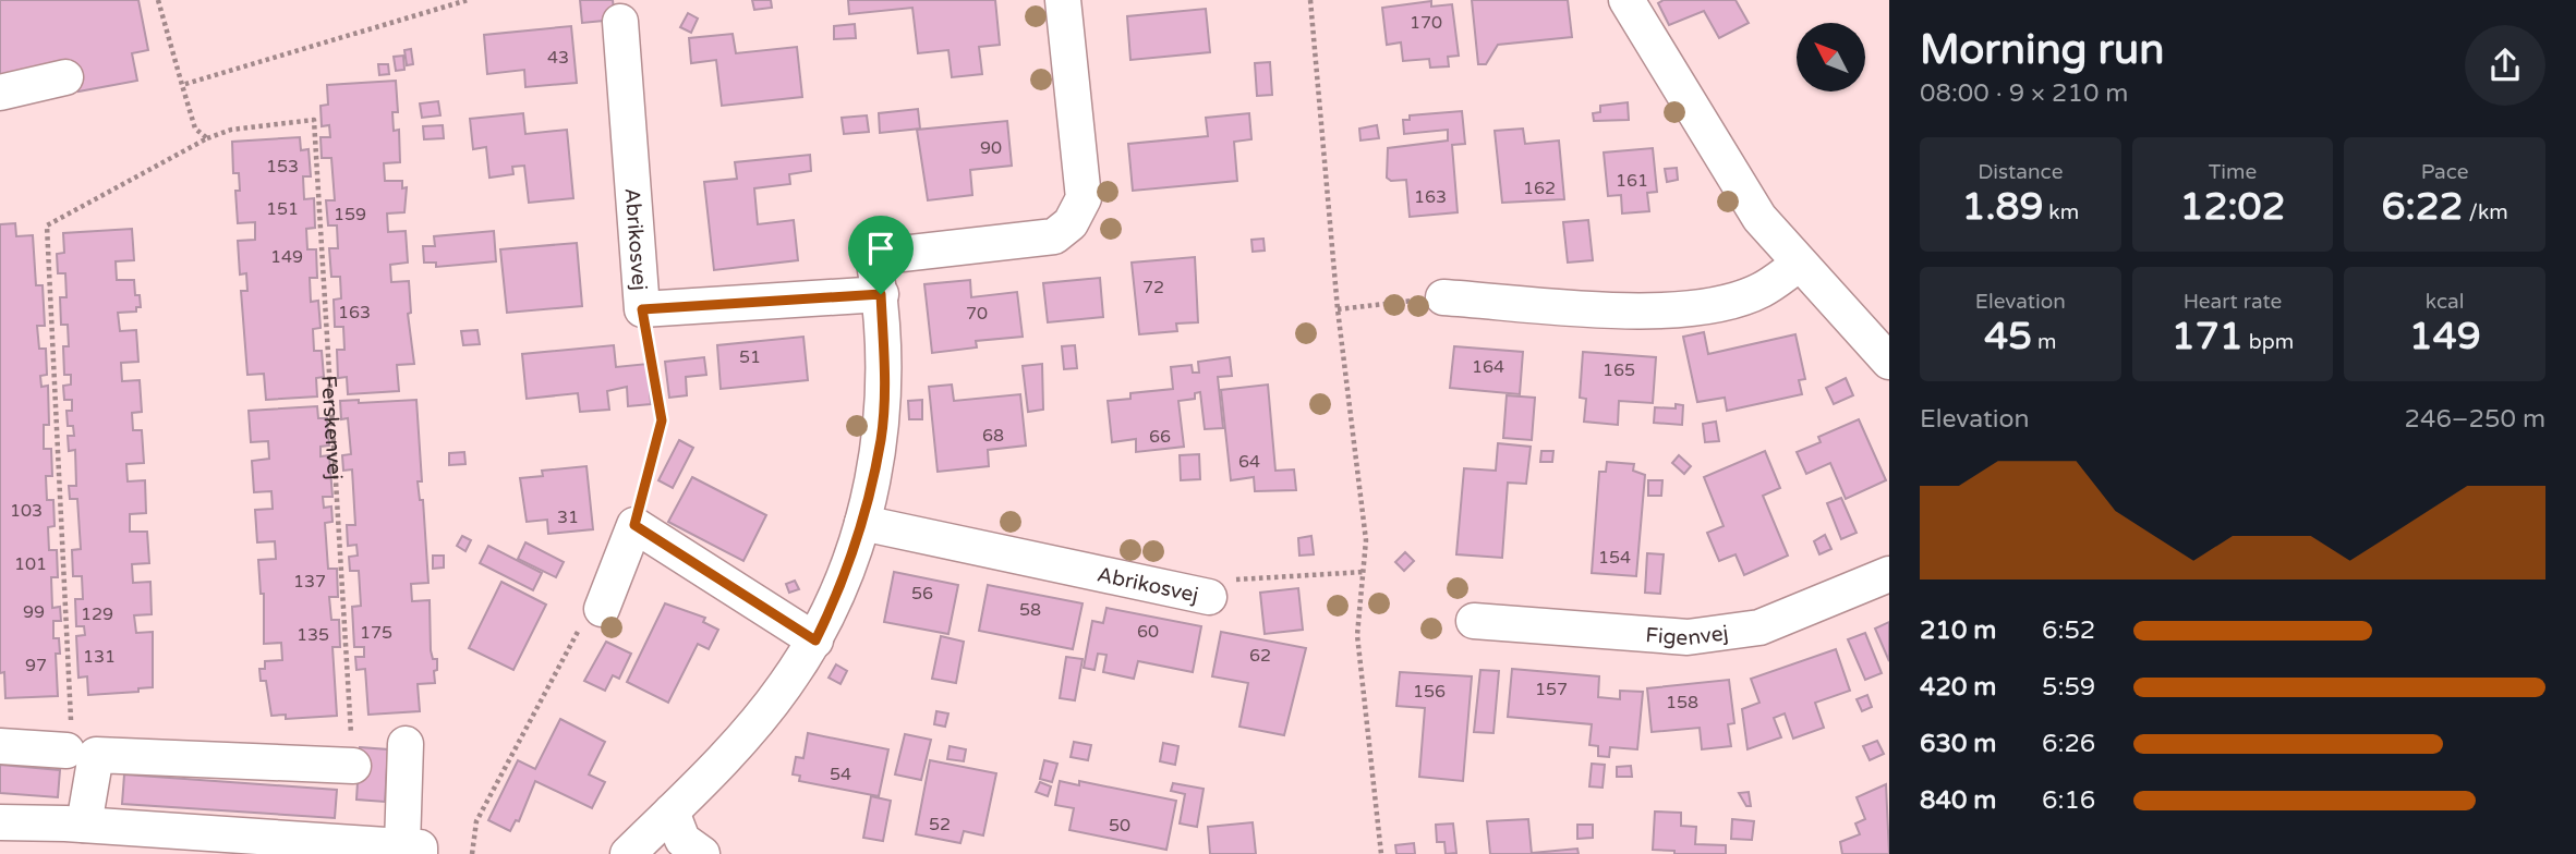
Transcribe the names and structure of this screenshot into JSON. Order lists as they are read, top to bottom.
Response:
{
  "streets": {
    "street": ["Abrikosvej", "Figenvej"],
    "path": ["Ferskenvej"]
  },
  "house_numbers": [
    "170",
    "43",
    "90",
    "153",
    "161",
    "162",
    "163",
    "151",
    "159",
    "149",
    "72",
    "163",
    "70",
    "51",
    "164",
    "165",
    "68",
    "66",
    "64",
    "103",
    "31",
    "154",
    "101",
    "137",
    "56",
    "58",
    "99",
    "129",
    "60",
    "175",
    "135",
    "62",
    "131",
    "97",
    "157",
    "156",
    "158",
    "54",
    "52",
    "50"
  ],
  "north": "top left",
  "page": {
    "heading": ["Morning run", "08:00 · 9 × 210 m"],
    "stats": [
      ["Distance", "1.89 km"],
      ["Time", "12:02"],
      ["Pace", "6:22 /km"],
      ["Elevation", "45 m"],
      ["Heart rate", "171 bpm"],
      ["kcal", "149"]
    ],
    "chart": ["Elevation", "246–250 m"],
    "list": [
      {
        "name": "210 m",
        "note": "6:52"
      },
      {
        "name": "420 m",
        "note": "5:59"
      },
      {
        "name": "630 m",
        "note": "6:26"
      },
      {
        "name": "840 m",
        "note": "6:16"
      }
    ]
  }
}
